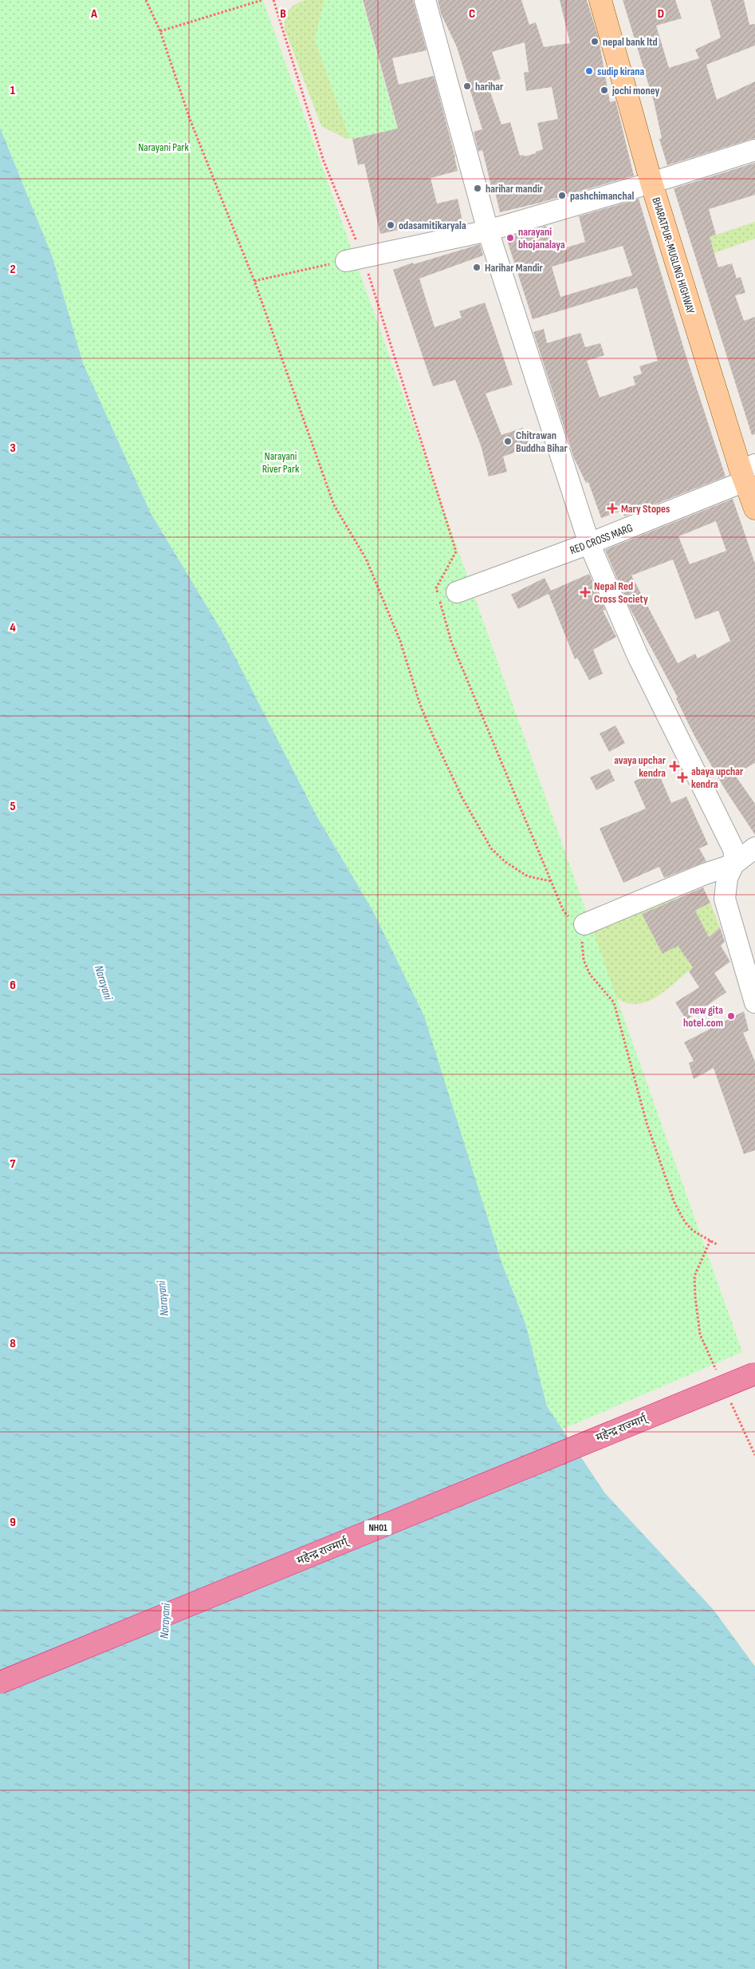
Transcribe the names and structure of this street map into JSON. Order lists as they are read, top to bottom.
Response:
{
  "streets": {
    "highway": ["महेन्द्र राज्मार्ग्", "NH01"],
    "main road": ["BHARATPUR-MUGLING HIGHWAY"],
    "street": ["RED CROSS MARG"]
  },
  "crossings": [
    ["BHARATPUR-MUGLING HIGHWAY", "RED CROSS MARG"]
  ],
  "water": ["Narayani"],
  "parks": ["Narayani Park", "Narayani River Park"],
  "places": {
    "other": [
      "nepal bank ltd",
      "sudip kirana",
      "harihar",
      "jochi money",
      "harihar mandir",
      "pashchimanchal",
      "odasamitikaryala",
      "narayani bhojanalaya",
      "Harihar Mandir",
      "Chitrawan Buddha Bihar",
      "new gita hotel.com"
    ],
    "health": [
      "Mary Stopes",
      "Nepal Red Cross Society",
      "avaya upchar kendra",
      "abaya upchar kendra"
    ]
  },
  "grid": {
    "columns": [
      "A",
      "B",
      "C",
      "D"
    ],
    "rows": [
      "1",
      "2",
      "3",
      "4",
      "5",
      "6",
      "7",
      "8",
      "9"
    ]
  }
}
